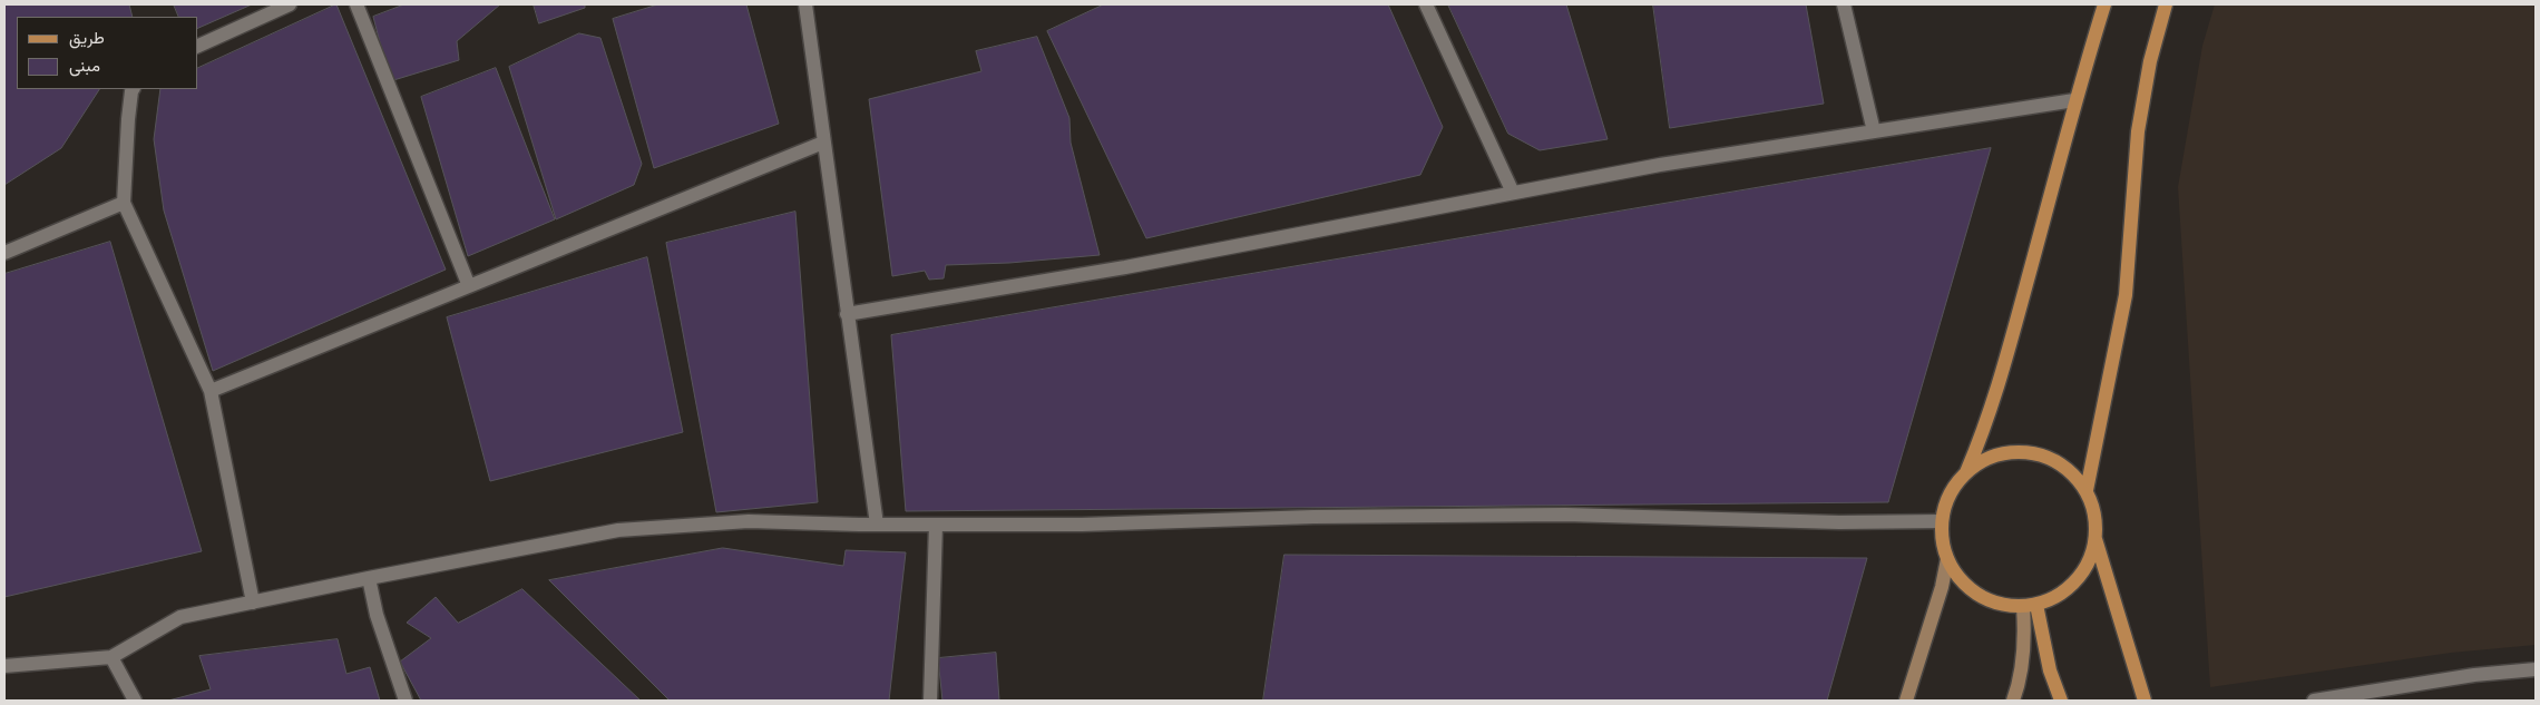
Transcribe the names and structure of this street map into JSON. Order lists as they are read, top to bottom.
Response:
{
  "legend": ["طريق", "مبنى"]
}
